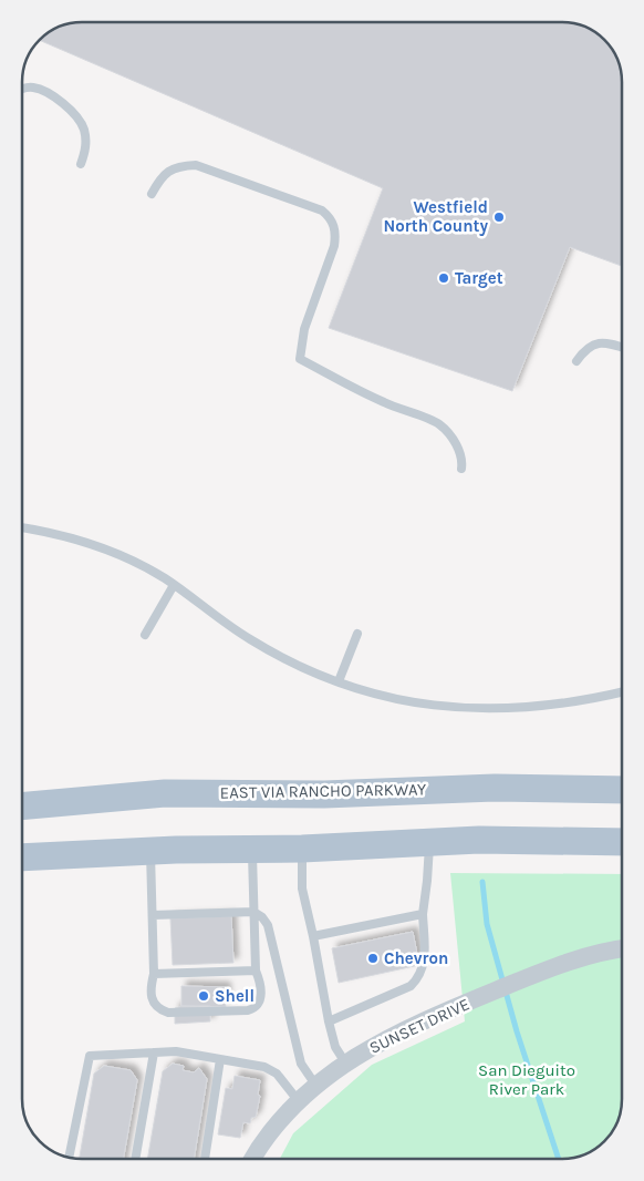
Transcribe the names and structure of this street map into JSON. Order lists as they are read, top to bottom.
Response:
{
  "streets": {
    "main road": ["EAST VIA RANCHO PARKWAY"],
    "street": ["SUNSET DRIVE"]
  },
  "parks": ["San Dieguito River Park"],
  "places": [
    "Westfield North County",
    "Target",
    "Chevron",
    "Shell"
  ]
}
